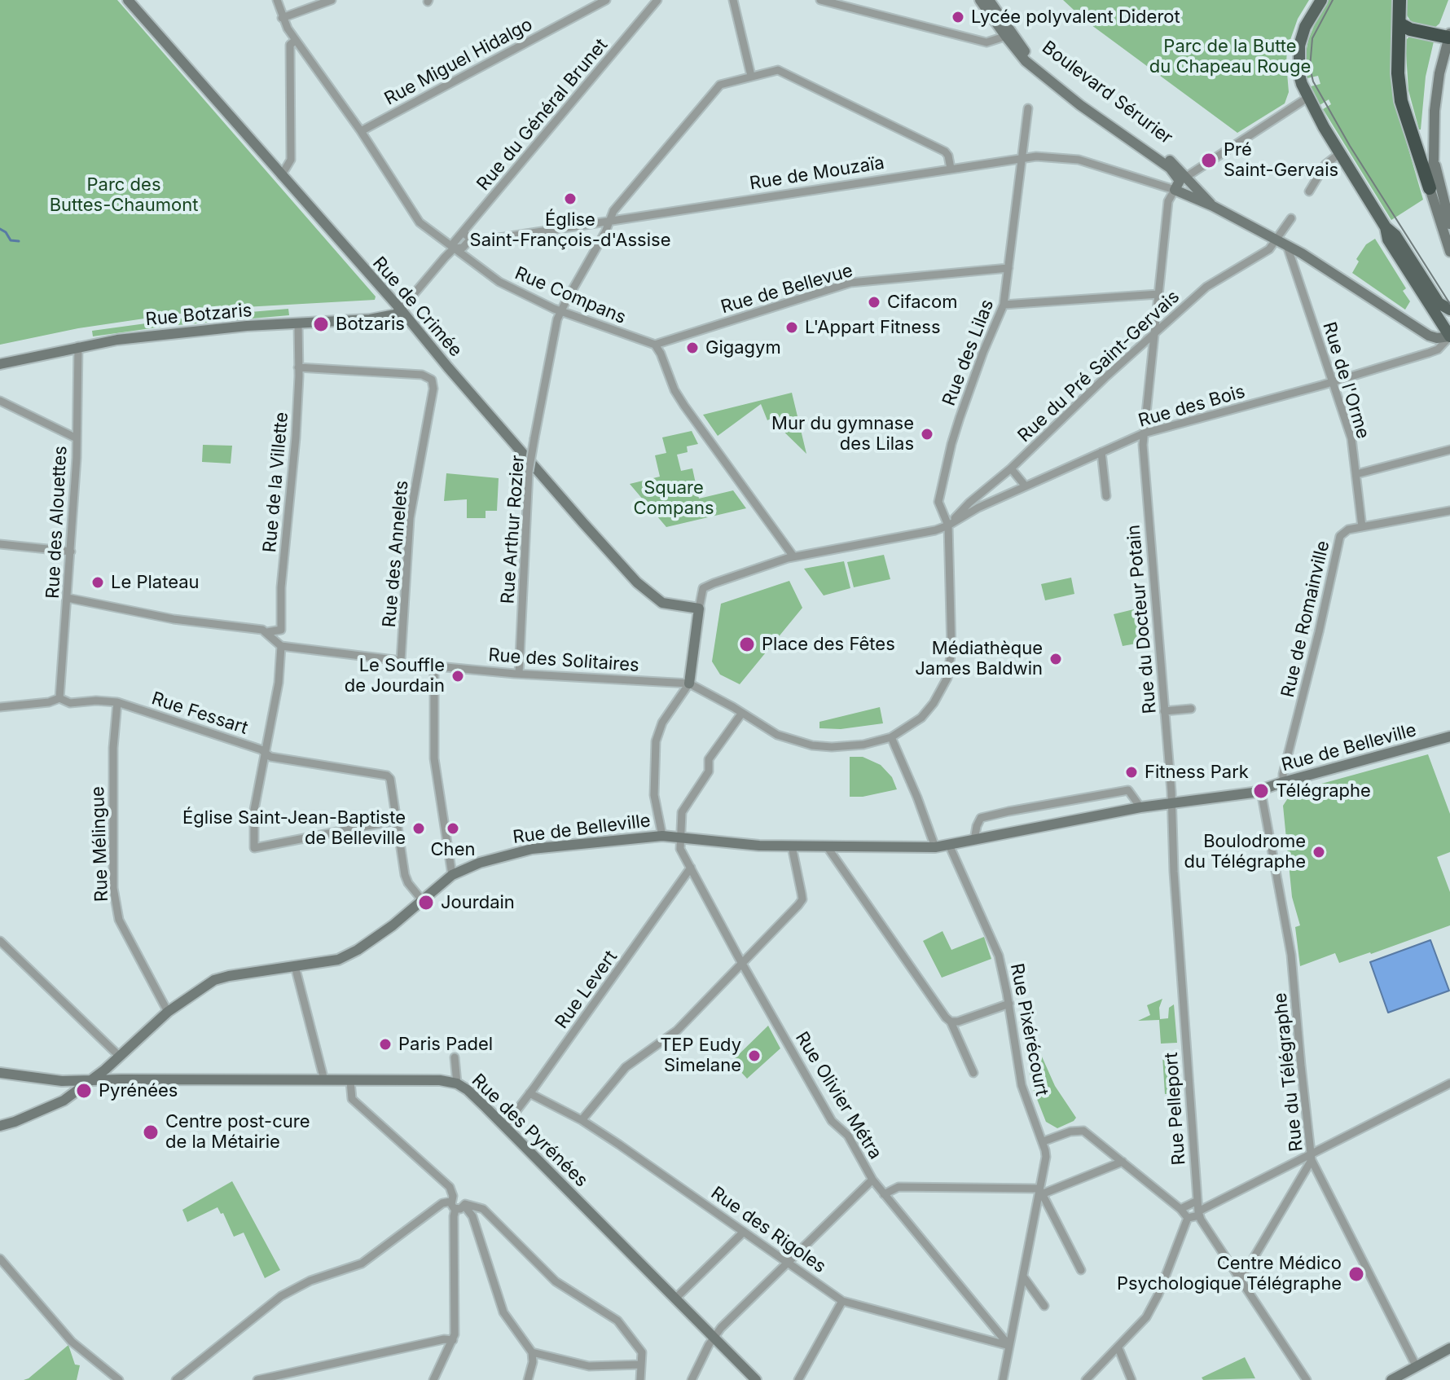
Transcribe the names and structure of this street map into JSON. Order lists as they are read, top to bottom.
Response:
{
  "streets": {
    "street": [
      "Rue Miguel Hidalgo",
      "Boulevard Sérurier",
      "Rue du Général Brunet",
      "Rue de Mouzaïa",
      "Rue de Bellevue",
      "Rue Compans",
      "Rue de Crimée",
      "Rue Botzaris",
      "Rue des Lilas",
      "Rue du Pré Saint-Gervais",
      "Rue de l'Orme",
      "Rue des Bois",
      "Rue de la Villette",
      "Rue des Alouettes",
      "Rue Arthur Rozier",
      "Rue des Annelets",
      "Rue du Docteur Potain",
      "Rue de Romainville",
      "Rue des Solitaires",
      "Rue Fessart",
      "Rue de Belleville",
      "Rue Mélingue",
      "Rue Levert",
      "Rue Pixérécourt",
      "Rue du Télégraphe",
      "Rue Olivier Métra",
      "Rue Pelleport",
      "Rue des Pyrénées",
      "Rue des Rigoles"
    ]
  },
  "crossings": [
    ["Rue Miguel Hidalgo", "Rue Compans"],
    ["Boulevard Sérurier", "Rue de Mouzaïa"],
    ["Boulevard Sérurier", "Rue du Pré Saint-Gervais"],
    ["Boulevard Sérurier", "Rue de l'Orme"],
    ["Boulevard Sérurier", "Rue des Bois"],
    ["Boulevard Sérurier", "Rue du Docteur Potain"],
    ["Rue du Général Brunet", "Rue de Mouzaïa"],
    ["Rue du Général Brunet", "Rue Compans"],
    ["Rue du Général Brunet", "Rue de Crimée"],
    ["Rue du Général Brunet", "Rue Botzaris"],
    ["Rue de Mouzaïa", "Rue des Lilas"],
    ["Rue de Mouzaïa", "Rue Arthur Rozier"],
    ["Rue de Mouzaïa", "Rue du Docteur Potain"],
    ["Rue de Bellevue", "Rue Compans"],
    ["Rue de Bellevue", "Rue des Lilas"],
    ["Rue Compans", "Rue Arthur Rozier"],
    ["Rue de Crimée", "Rue Botzaris"],
    ["Rue Botzaris", "Rue de la Villette"],
    ["Rue Botzaris", "Rue des Alouettes"],
    ["Rue des Lilas", "Rue du Pré Saint-Gervais"],
    ["Rue des Lilas", "Rue des Bois"],
    ["Rue des Lilas", "Rue des Solitaires"],
    ["Rue du Pré Saint-Gervais", "Rue des Bois"],
    ["Rue du Pré Saint-Gervais", "Rue du Docteur Potain"],
    ["Rue de l'Orme", "Rue des Bois"],
    ["Rue de l'Orme", "Rue de Romainville"],
    ["Rue des Bois", "Rue du Docteur Potain"],
    ["Rue de la Villette", "Rue des Annelets"],
    ["Rue des Alouettes", "Rue Fessart"],
    ["Rue Arthur Rozier", "Rue des Solitaires"],
    ["Rue du Docteur Potain", "Rue de Belleville"],
    ["Rue du Docteur Potain", "Rue Pelleport"],
    ["Rue de Romainville", "Rue de Belleville"],
    ["Rue des Solitaires", "Rue de Belleville"],
    ["Rue Fessart", "Rue Mélingue"],
    ["Rue de Belleville", "Rue Mélingue"],
    ["Rue de Belleville", "Rue Pixérécourt"],
    ["Rue de Belleville", "Rue du Télégraphe"],
    ["Rue de Belleville", "Rue Olivier Métra"],
    ["Rue de Belleville", "Rue Pelleport"],
    ["Rue de Belleville", "Rue des Pyrénées"],
    ["Rue Levert", "Rue Olivier Métra"],
    ["Rue Levert", "Rue des Pyrénées"],
    ["Rue Levert", "Rue des Rigoles"],
    ["Rue Pixérécourt", "Rue Olivier Métra"],
    ["Rue Pixérécourt", "Rue des Rigoles"],
    ["Rue Olivier Métra", "Rue des Rigoles"]
  ],
  "parks": ["Parc de la Butte du Chapeau Rouge", "Parc des Buttes-Chaumont", "Square Compans"],
  "places": [
    "Lycée polyvalent Diderot",
    "Pré Saint-Gervais",
    "Église Saint-François-d'Assise",
    "Cifacom",
    "Botzaris",
    "L'Appart Fitness",
    "Gigagym",
    "Mur du gymnase des Lilas",
    "Le Plateau",
    "Place des Fêtes",
    "Médiathèque James Baldwin",
    "Le Souffle de Jourdain",
    "Fitness Park",
    "Télégraphe",
    "Église Saint-Jean-Baptiste de Belleville",
    "Chen",
    "Boulodrome du Télégraphe",
    "Jourdain",
    "Paris Padel",
    "TEP Eudy Simelane",
    "Pyrénées",
    "Centre post-cure de la Métairie",
    "Centre Médico Psychologique Télégraphe"
  ]
}
